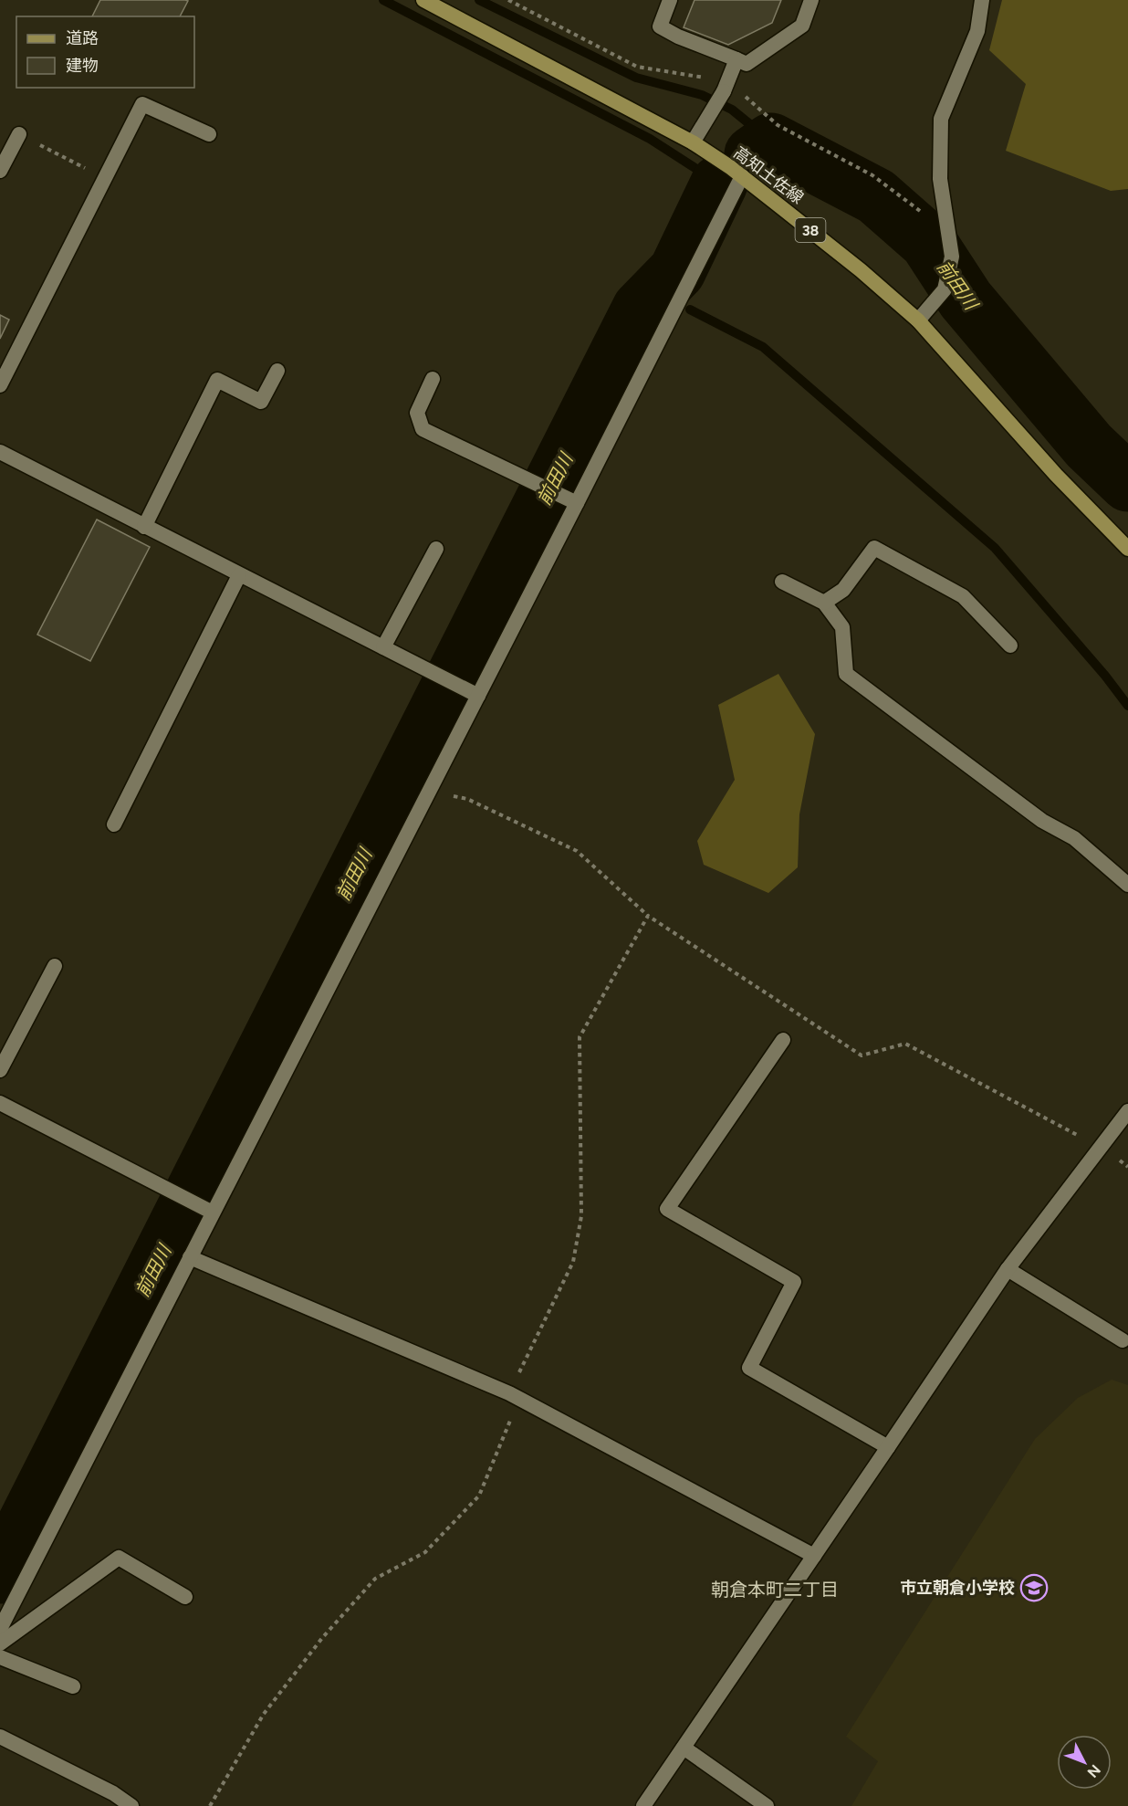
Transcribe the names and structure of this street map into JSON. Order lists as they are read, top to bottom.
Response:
{
  "streets": {
    "main road": ["高知土佐線", "38"]
  },
  "districts": ["朝倉本町二丁目"],
  "water": ["前田川"],
  "places": {
    "school or university": ["市立朝倉小学校"]
  },
  "legend": ["道路", "建物"],
  "north": "bottom right"
}
